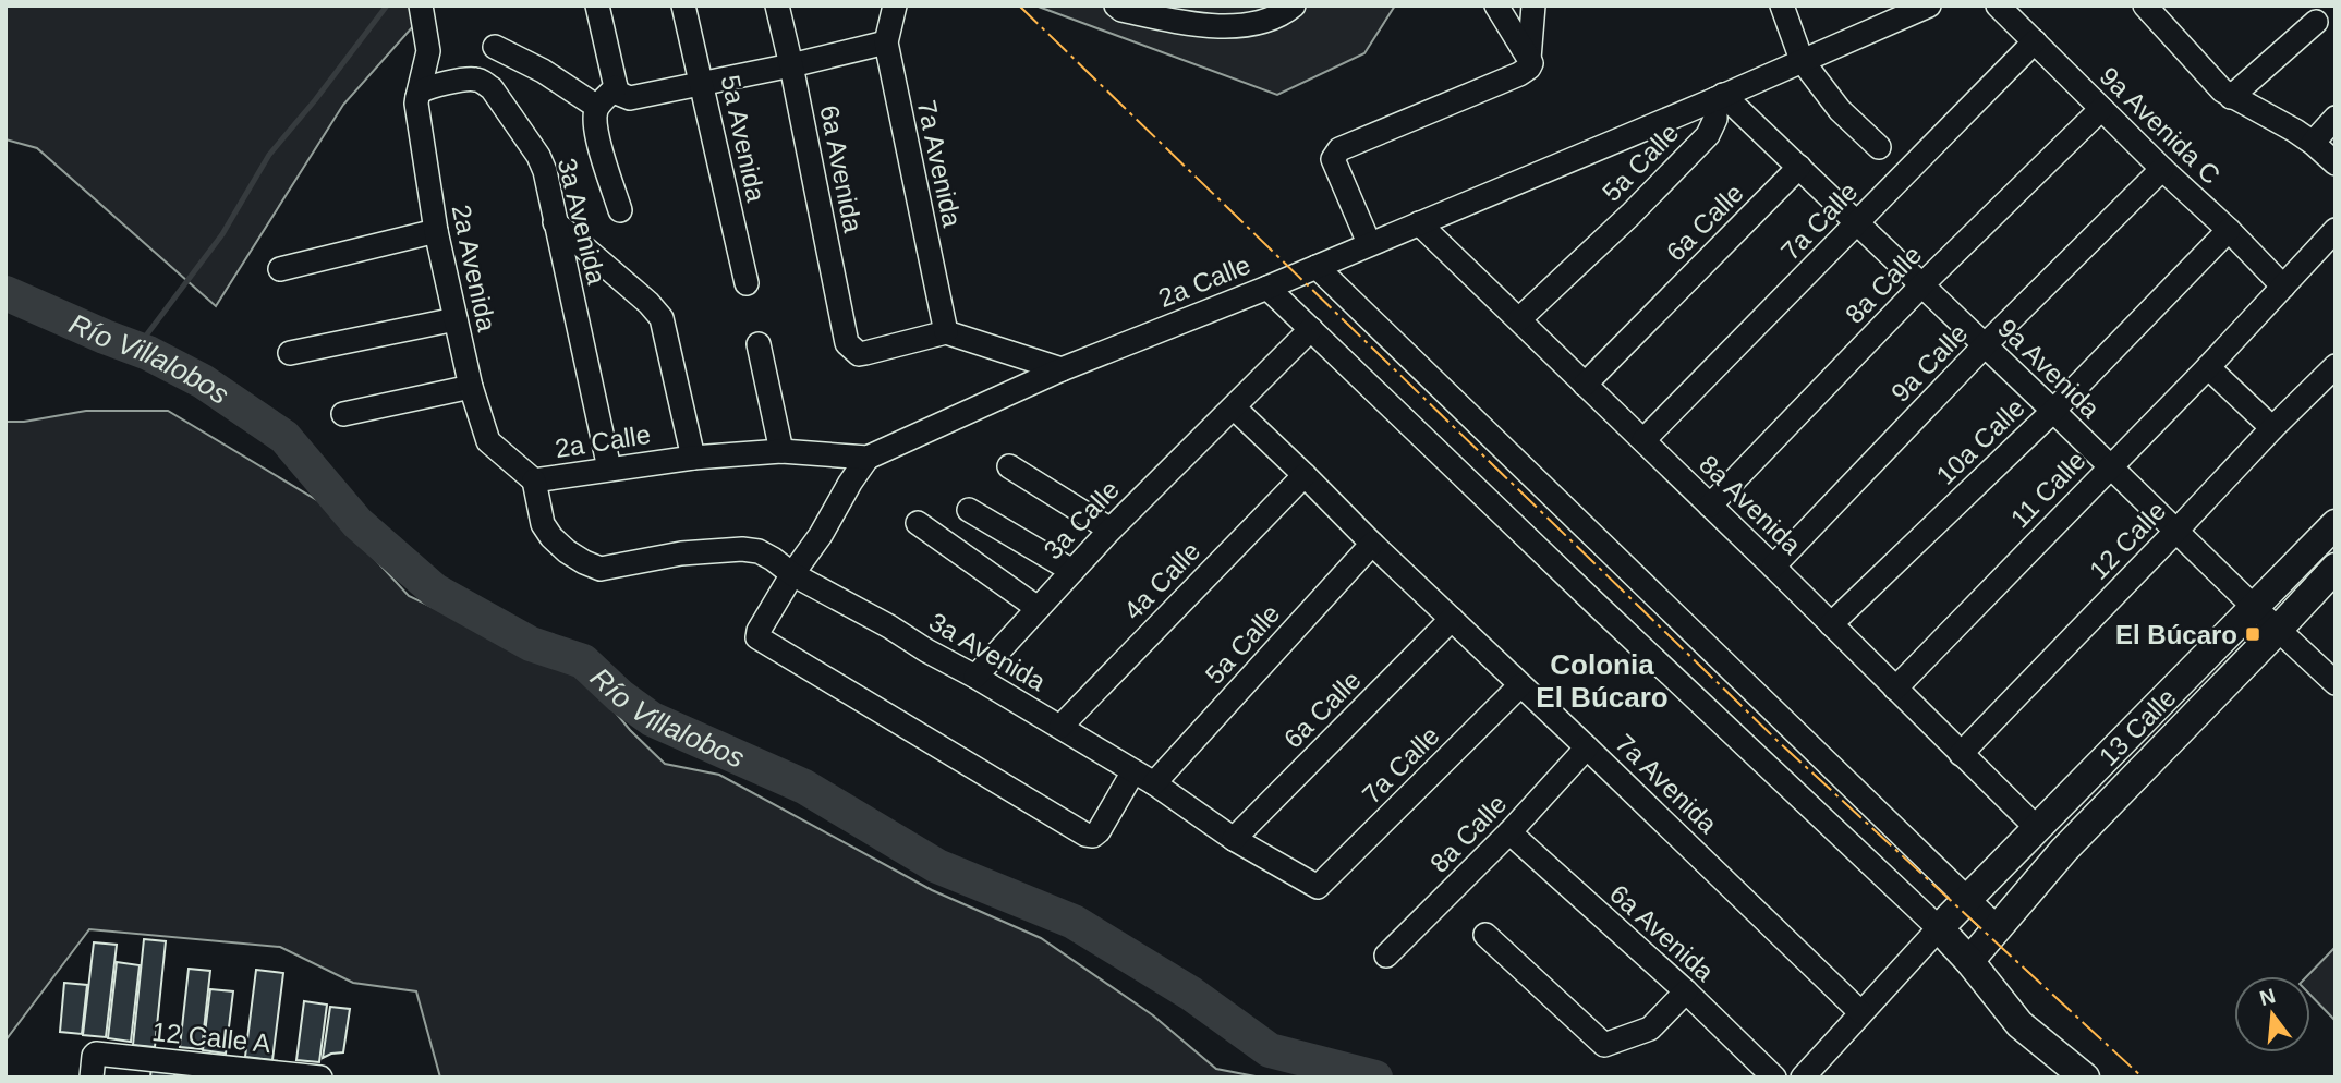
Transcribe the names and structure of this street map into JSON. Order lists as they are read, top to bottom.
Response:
{
  "streets": {
    "main road": ["13 Calle"],
    "street": [
      "9a Avenida C",
      "5a Avenida",
      "5a Calle",
      "7a Avenida",
      "6a Avenida",
      "3a Avenida",
      "7a Calle",
      "6a Calle",
      "2a Avenida",
      "2a Calle",
      "8a Calle",
      "9a Calle",
      "9a Avenida",
      "10a Calle",
      "11 Calle",
      "8a Avenida",
      "3a Calle",
      "12 Calle",
      "4a Calle",
      "12 Calle A"
    ]
  },
  "crossings": [
    ["9a Avenida C", "7a Calle"],
    ["9a Avenida C", "8a Calle"],
    ["9a Avenida C", "9a Calle"],
    ["9a Avenida C", "10a Calle"],
    ["9a Avenida C", "11 Calle"],
    ["5a Calle", "7a Avenida"],
    ["5a Calle", "3a Avenida"],
    ["5a Calle", "2a Calle"],
    ["5a Calle", "9a Avenida"],
    ["5a Calle", "8a Avenida"],
    ["7a Avenida", "6a Avenida"],
    ["7a Avenida", "7a Calle"],
    ["7a Avenida", "6a Calle"],
    ["7a Avenida", "8a Calle"],
    ["7a Avenida", "3a Calle"],
    ["7a Avenida", "4a Calle"],
    ["6a Avenida", "8a Calle"],
    ["3a Avenida", "7a Calle"],
    ["3a Avenida", "6a Calle"],
    ["3a Avenida", "2a Avenida"],
    ["3a Avenida", "2a Calle"],
    ["3a Avenida", "3a Calle"],
    ["3a Avenida", "4a Calle"],
    ["7a Calle", "9a Avenida"],
    ["7a Calle", "8a Avenida"],
    ["6a Calle", "9a Avenida"],
    ["6a Calle", "8a Avenida"],
    ["2a Avenida", "2a Calle"],
    ["2a Calle", "9a Avenida"],
    ["2a Calle", "8a Avenida"],
    ["8a Calle", "9a Avenida"],
    ["8a Calle", "8a Avenida"],
    ["9a Calle", "9a Avenida"],
    ["9a Calle", "8a Avenida"],
    ["9a Avenida", "10a Calle"],
    ["9a Avenida", "11 Calle"],
    ["9a Avenida", "12 Calle"],
    ["9a Avenida", "13 Calle"],
    ["10a Calle", "8a Avenida"],
    ["11 Calle", "8a Avenida"],
    ["8a Avenida", "12 Calle"],
    ["8a Avenida", "13 Calle"]
  ],
  "districts": ["Colonia El Búcaro"],
  "water": ["Río Villalobos"],
  "places": {
    "transit": ["El Búcaro"]
  },
  "north": "top"
}
